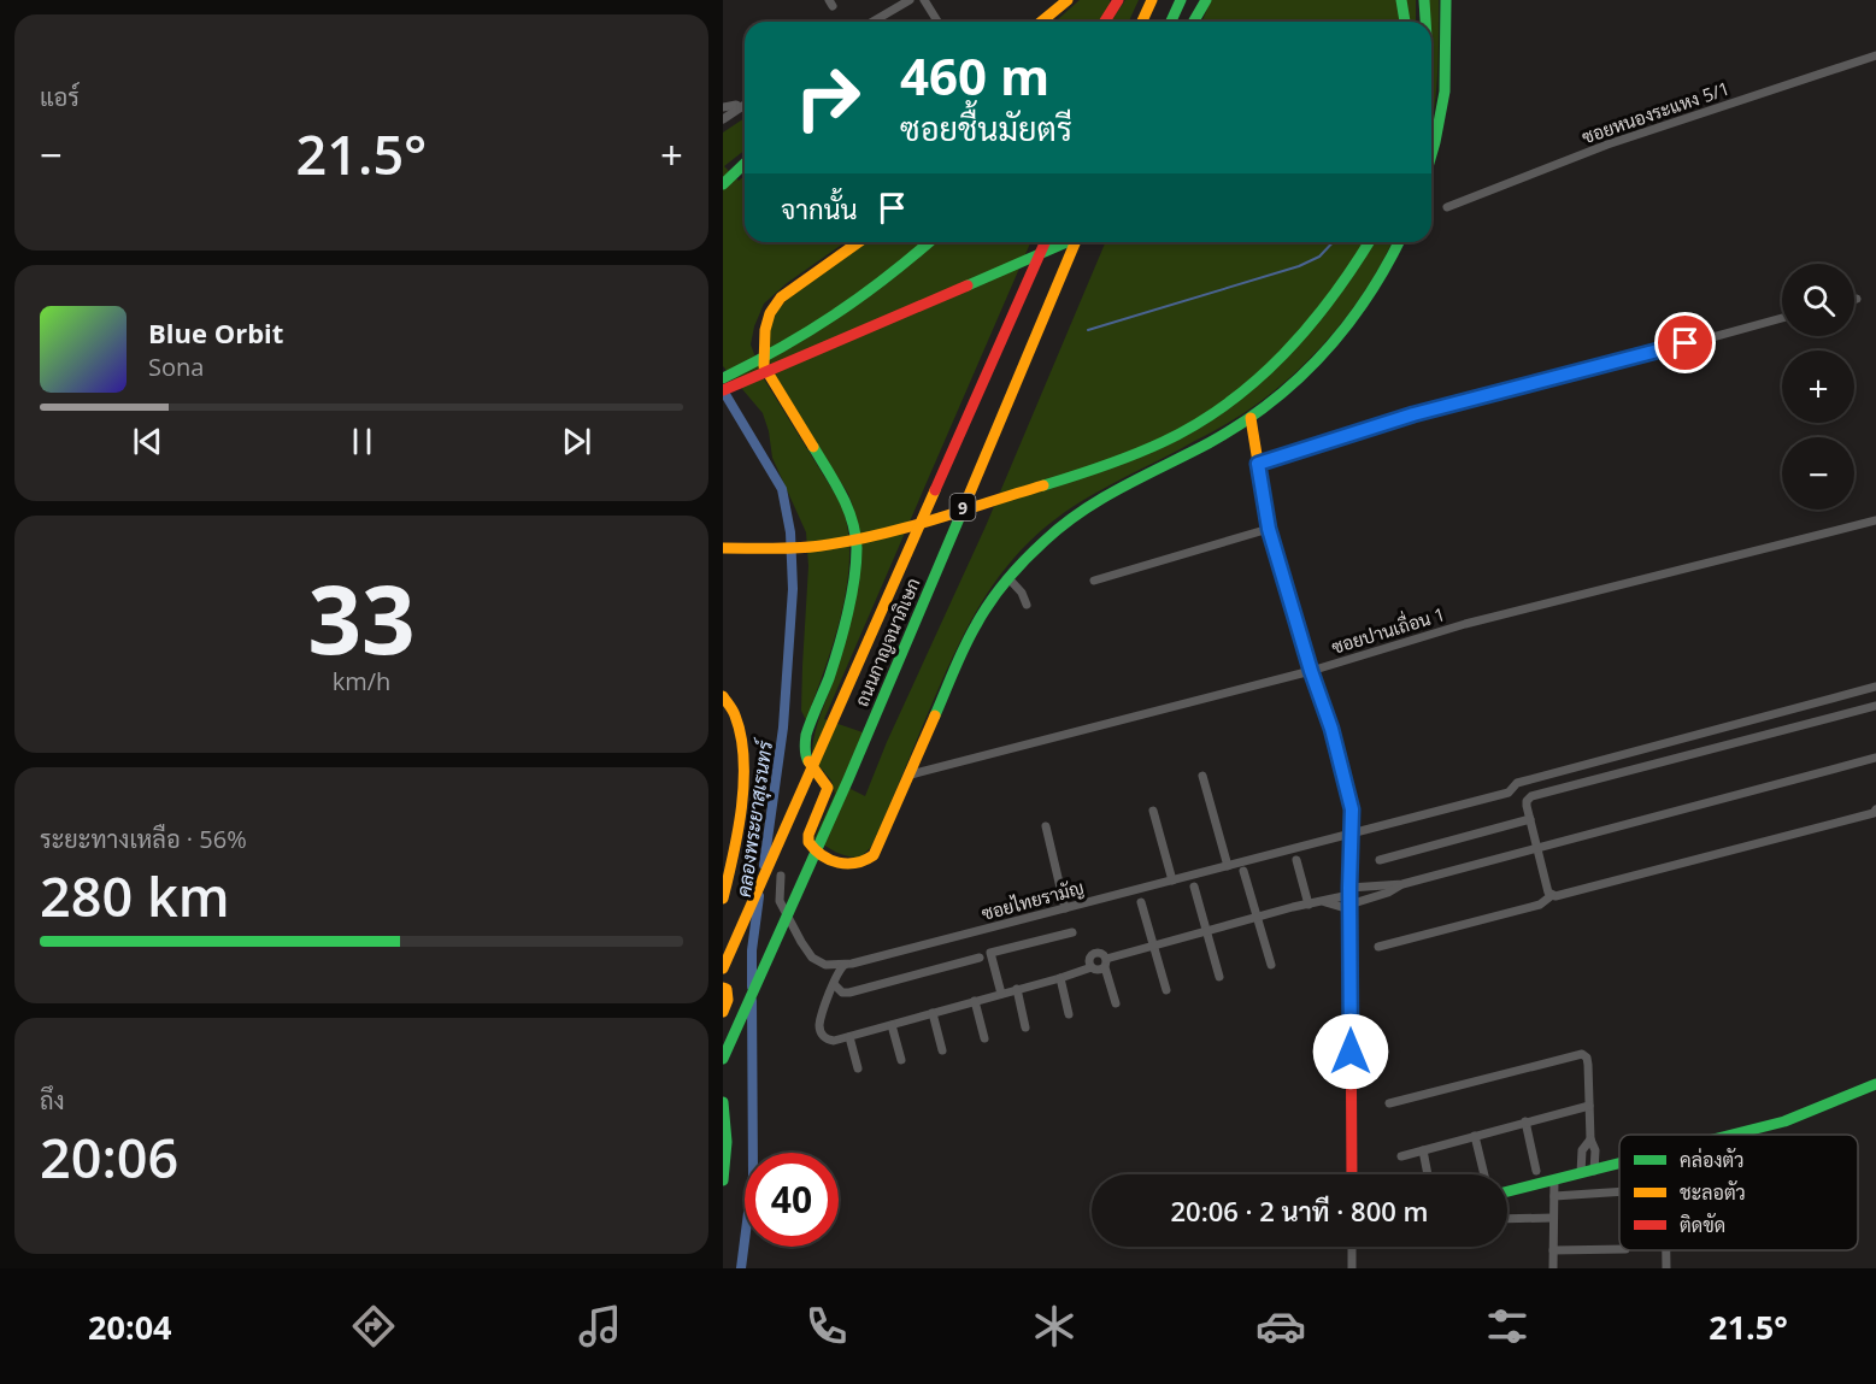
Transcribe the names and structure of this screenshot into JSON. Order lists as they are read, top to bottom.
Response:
{
  "streets": {
    "main road": ["9", "ถนนกาญจนาภิเษก"],
    "street": ["ซอยหนองระแหง 5/1", "ซอยปานเถื่อน 1", "ซอยไทยรามัญ"]
  },
  "water": ["คลองพระยาสุเรนทร์"],
  "legend": ["คล่องตัว", "ชะลอตัว", "ติดขัด"],
  "page": {
    "tile": [
      "แอร์",
      ["33", "km/h"],
      ["ระยะทางเหลือ · 56%", "280 km"],
      ["ถึง", "20:06"]
    ],
    "turn": ["460 m", "ซอยชื้นมัยตรี"],
    "heat": ["−", "21.5°", "+"],
    "then": "จากนั้น",
    "map_buttons": ["+", "−"],
    "song": ["Blue Orbit", "Sona"],
    "limit": "40",
    "trip": "20:06 · 2 นาที · 800 m",
    "tabs": ["20:04", "21.5°"]
  }
}
